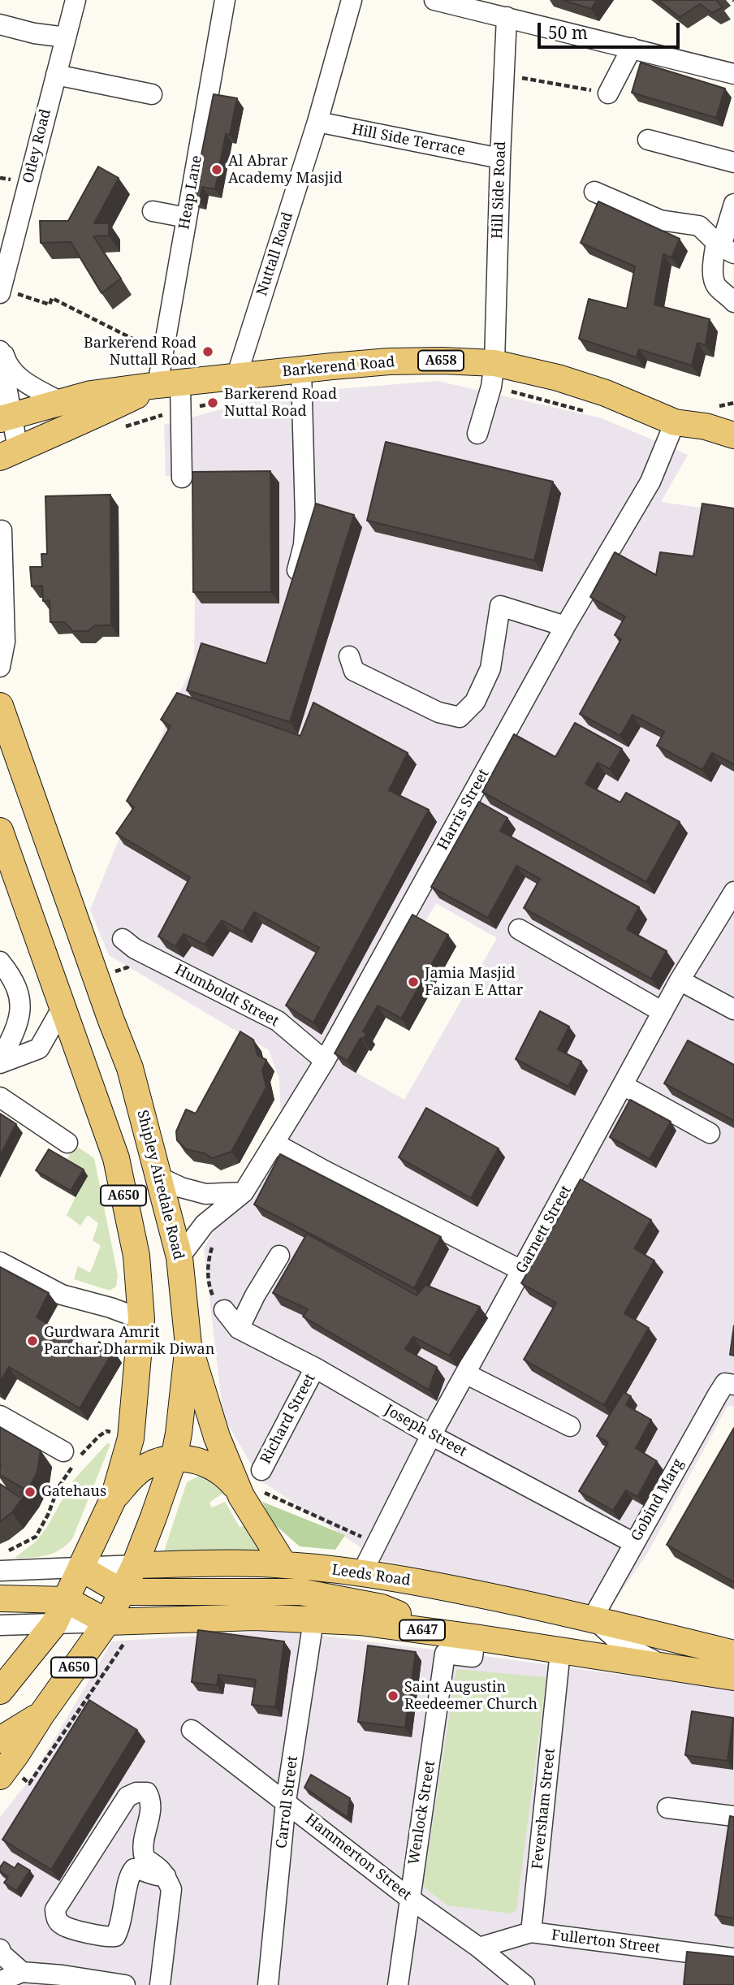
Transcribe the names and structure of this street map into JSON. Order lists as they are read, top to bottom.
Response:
{
  "streets": {
    "main road": [
      "A658",
      "Barkerend Road",
      "Shipley Airedale Road",
      "A650",
      "Leeds Road",
      "A647"
    ],
    "street": [
      "Hill Side Terrace",
      "Otley Road",
      "Hill Side Road",
      "Heap Lane",
      "Nuttall Road",
      "Harris Street",
      "Humboldt Street",
      "Garnett Street",
      "Richard Street",
      "Joseph Street",
      "Gobind Marg",
      "Carroll Street",
      "Feversham Street",
      "Wenlock Street",
      "Hammerton Street",
      "Fullerton Street"
    ]
  },
  "crossings": [
    ["Hill Side Terrace", "Hill Side Road"],
    ["Hill Side Terrace", "Nuttall Road"],
    ["Hill Side Road", "Barkerend Road"],
    ["Heap Lane", "Barkerend Road"],
    ["Nuttall Road", "Barkerend Road"],
    ["Barkerend Road", "Harris Street"],
    ["Harris Street", "Humboldt Street"],
    ["Harris Street", "Shipley Airedale Road"],
    ["Shipley Airedale Road", "Leeds Road"],
    ["Shipley Airedale Road", "A647"],
    ["A650", "Leeds Road"],
    ["Garnett Street", "Joseph Street"],
    ["Garnett Street", "Leeds Road"],
    ["Richard Street", "Joseph Street"],
    ["Joseph Street", "Gobind Marg"],
    ["Gobind Marg", "Leeds Road"],
    ["A647", "Carroll Street"],
    ["A647", "Feversham Street"],
    ["A647", "Wenlock Street"],
    ["Carroll Street", "Hammerton Street"],
    ["Feversham Street", "Fullerton Street"],
    ["Wenlock Street", "Hammerton Street"],
    ["Hammerton Street", "Fullerton Street"]
  ],
  "places": [
    "Al Abrar Academy Masjid",
    "Barkerend Road Nuttall Road",
    "Barkerend Road Nuttal Road",
    "Jamia Masjid Faizan E Attar",
    "Gurdwara Amrit Parchar Dharmik Diwan",
    "Gatehaus",
    "Saint Augustin Reedeemer Church"
  ],
  "scale_bar": "50 m"
}
